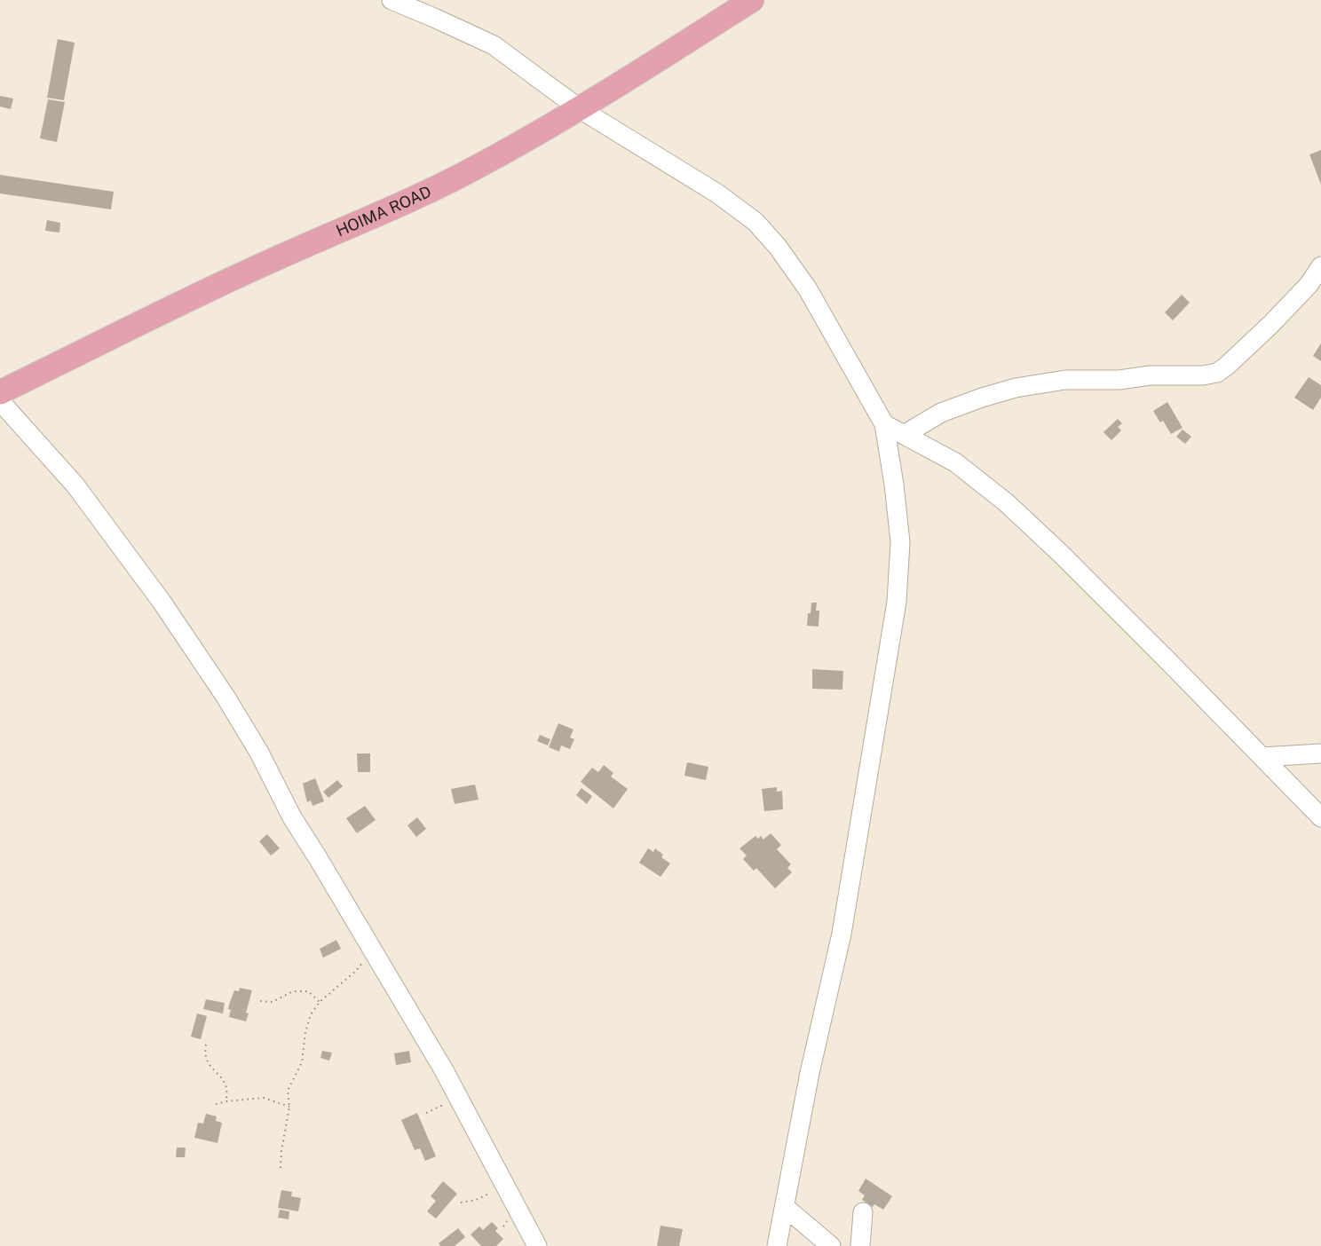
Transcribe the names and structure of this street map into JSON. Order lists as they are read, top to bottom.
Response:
{
  "streets": {
    "main road": ["HOIMA ROAD"]
  }
}
